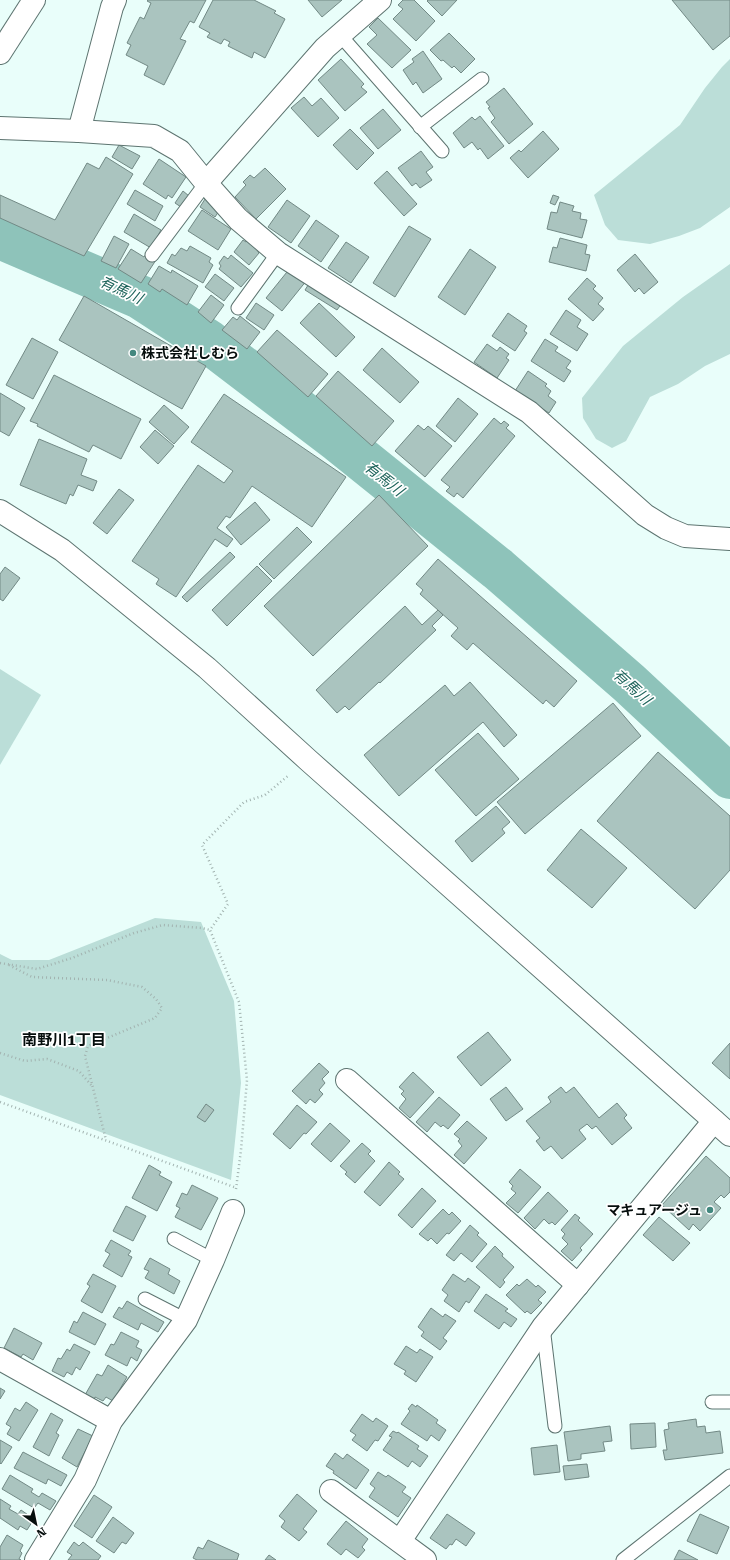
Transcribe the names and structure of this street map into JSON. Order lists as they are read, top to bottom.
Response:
{
  "districts": ["南野川1丁目"],
  "water": ["有馬川"],
  "places": ["株式会社しむら", "マキュアージュ"],
  "north": "bottom right"
}
